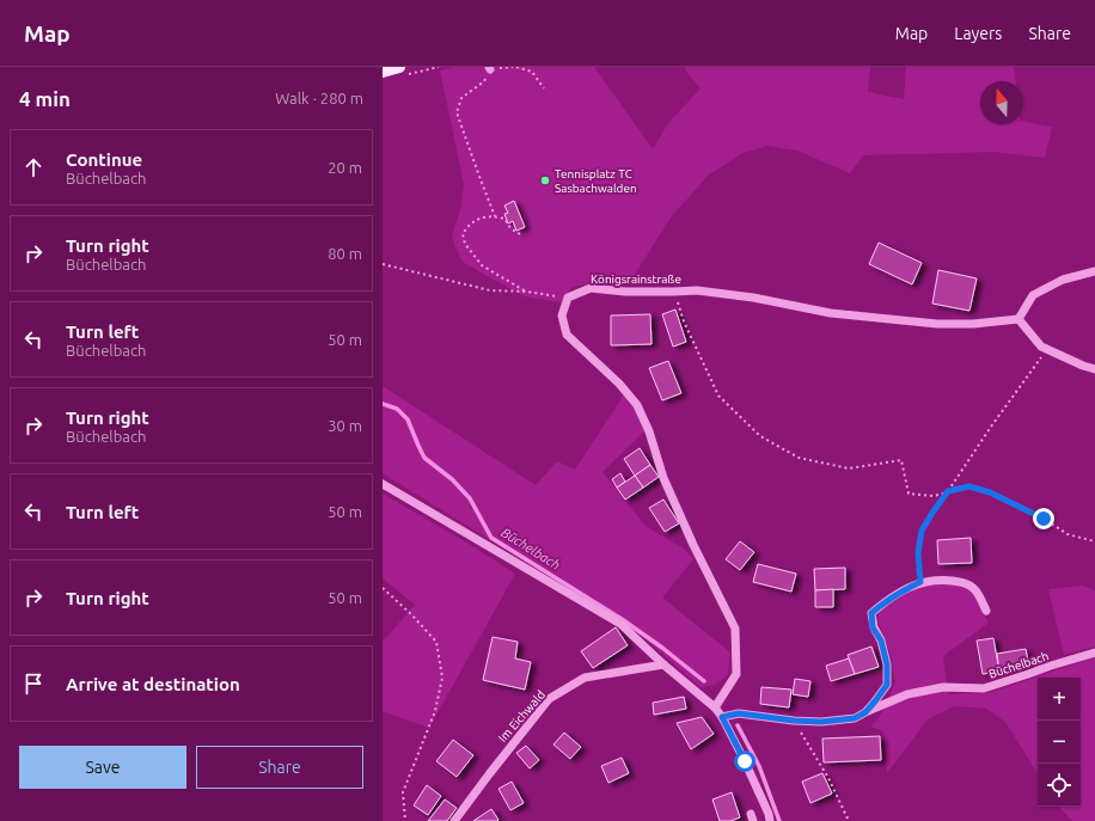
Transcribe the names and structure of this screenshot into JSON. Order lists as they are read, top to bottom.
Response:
{
  "streets": {
    "street": ["Königsrainstraße", "Büchelbach", "Im Eichwald"]
  },
  "water": ["Büchelbach"],
  "places": ["Tennisplatz TC Sasbachwalden"],
  "north": "top",
  "page": {
    "header": "Map",
    "nav": ["Map", "Layers", "Share"],
    "heading": ["4 min", "Walk · 280 m"],
    "list": [
      ["Continue", "Büchelbach", "20 m"],
      ["Turn right", "Büchelbach", "80 m"],
      ["Turn left", "Büchelbach", "50 m"],
      ["Turn right", "Büchelbach", "30 m"],
      ["Turn left", "50 m"],
      ["Turn right", "50 m"],
      "Arrive at destination"
    ],
    "map_buttons": ["+", "−"],
    "buttons": ["Save", "Share"]
  }
}
